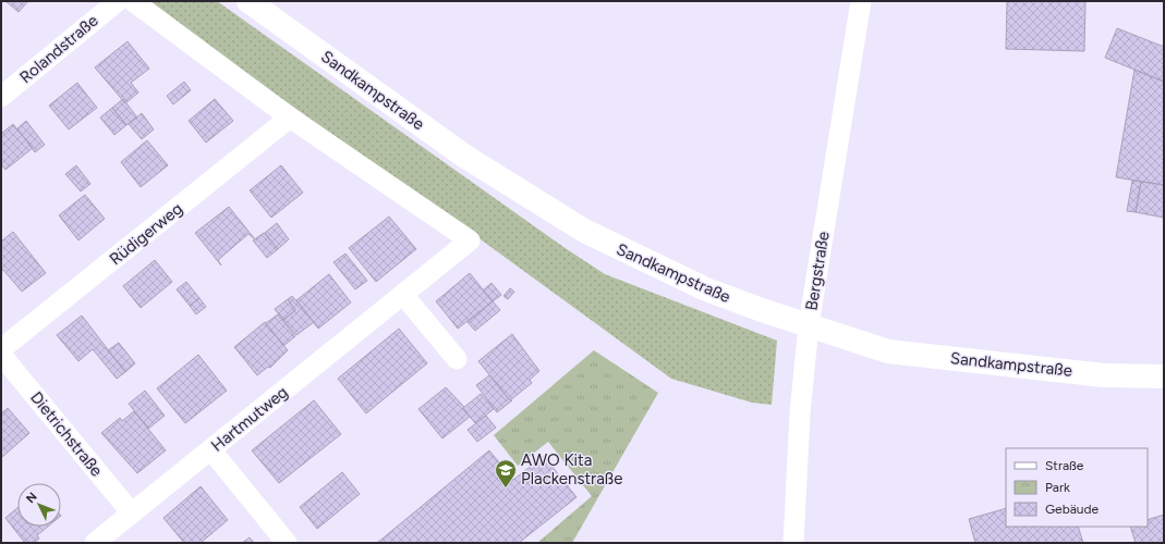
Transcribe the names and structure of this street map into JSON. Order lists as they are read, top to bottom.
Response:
{
  "streets": {
    "street": [
      "Rolandstraße",
      "Sandkampstraße",
      "Rüdigerweg",
      "Bergstraße",
      "Hartmutweg",
      "Dietrichstraße"
    ]
  },
  "crossings": [
    ["Sandkampstraße", "Bergstraße"],
    ["Rüdigerweg", "Hartmutweg"],
    ["Hartmutweg", "Dietrichstraße"]
  ],
  "places": {
    "school or university": ["AWO Kita Plackenstraße"]
  },
  "legend": ["Straße", "Park", "Gebäude"],
  "north": "top left"
}
